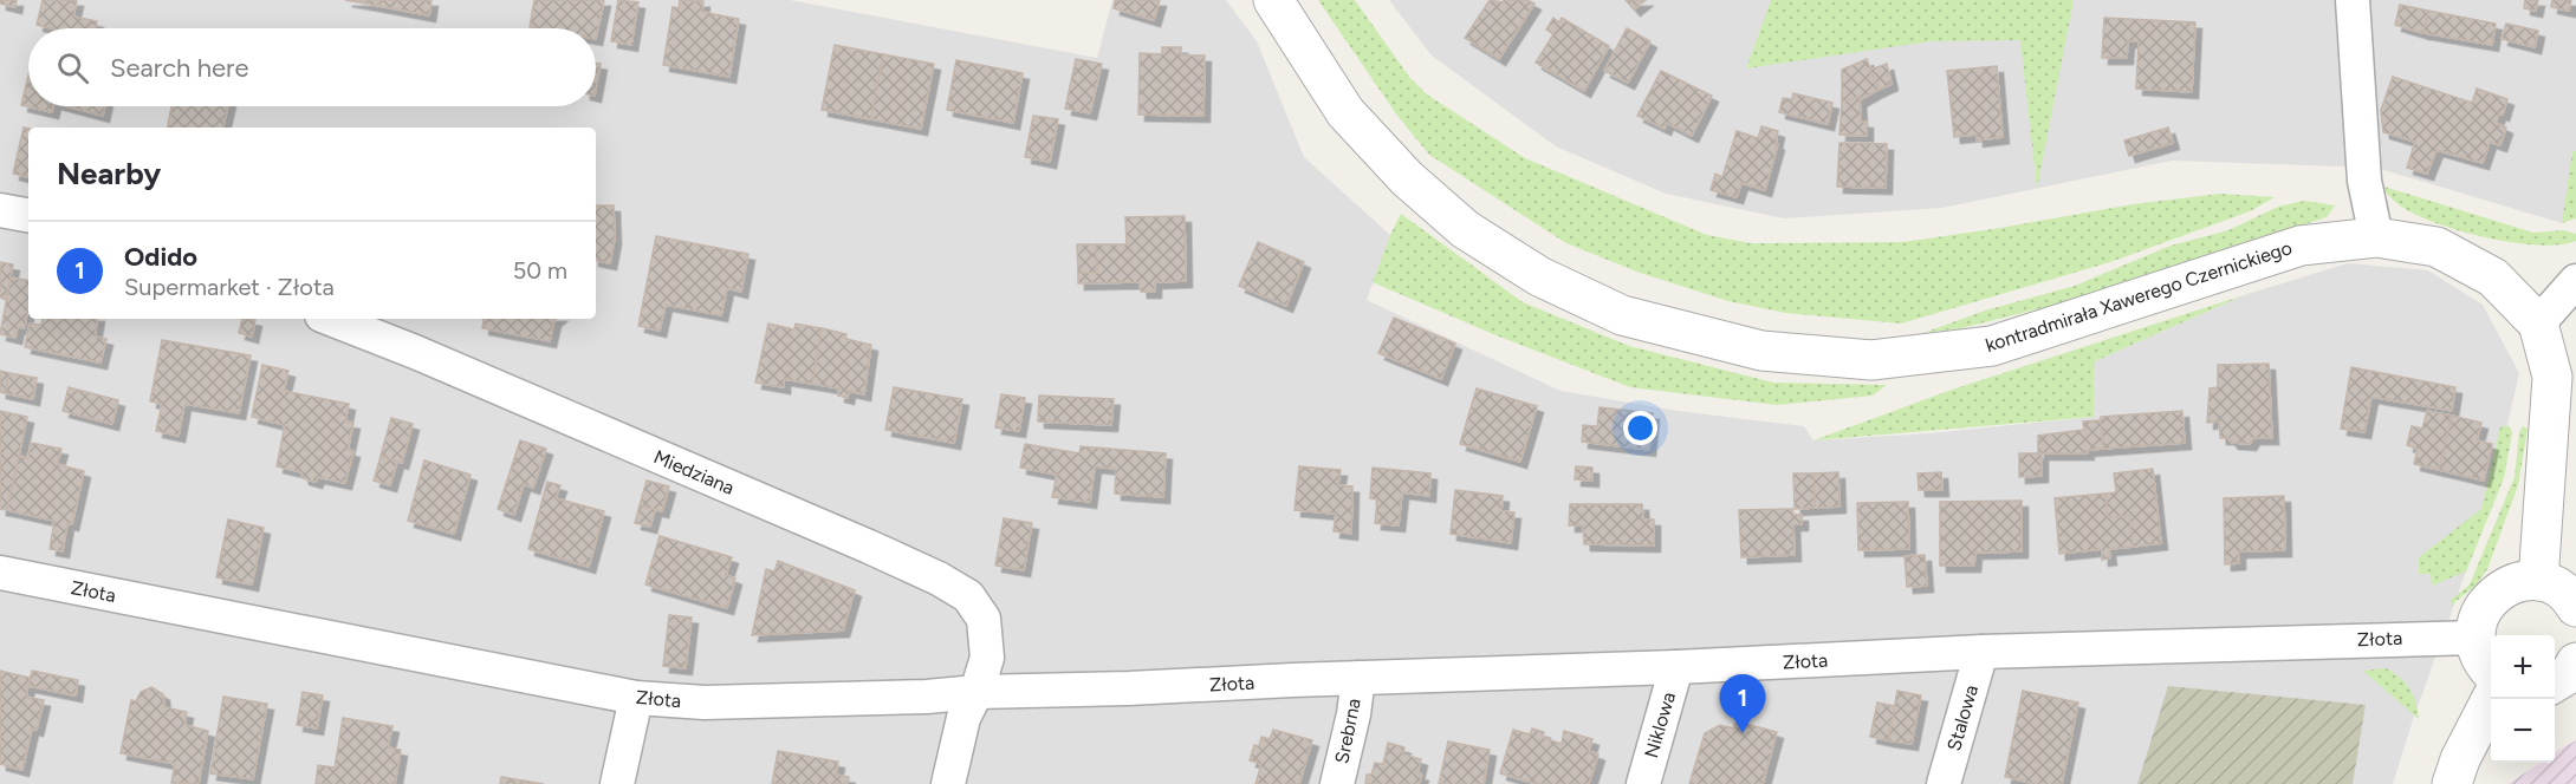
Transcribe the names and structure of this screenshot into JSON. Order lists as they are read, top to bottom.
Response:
{
  "streets": {
    "street": [
      "kontradmirała Xawerego Czernickiego",
      "Miedziana",
      "Złota",
      "Stalowa",
      "Niklowa",
      "Srebrna"
    ]
  },
  "crossings": [
    ["Miedziana", "Złota"],
    ["Złota", "Stalowa"],
    ["Złota", "Niklowa"],
    ["Złota", "Srebrna"]
  ],
  "page": {
    "search": "Search here",
    "heading": "Nearby",
    "list": [
      {
        "mark": "1",
        "name": "Odido",
        "note": "Supermarket · Złota",
        "value": "50 m"
      }
    ],
    "map_buttons": ["+", "−"],
    "pins": "1"
  }
}
